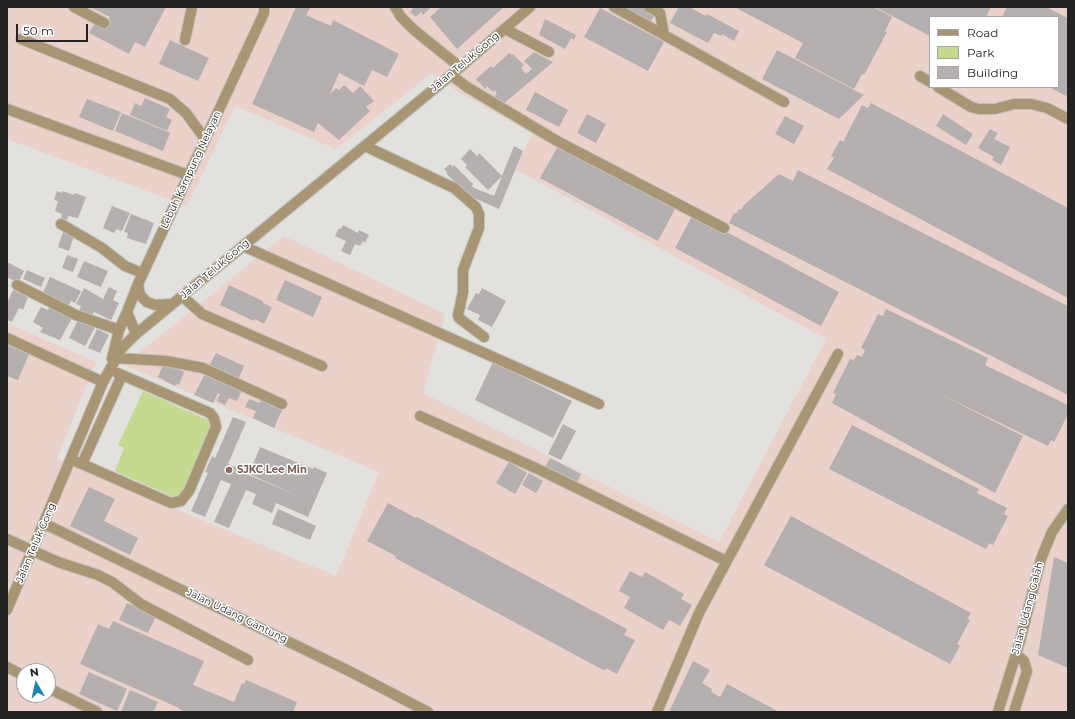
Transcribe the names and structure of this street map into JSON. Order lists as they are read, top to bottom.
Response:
{
  "streets": {
    "street": [
      "Jalan Teluk Gong",
      "Lebuh Kampung Nelayan",
      "Jalan Udang Galah",
      "Jalan Udang Gantung"
    ]
  },
  "crossings": [
    ["Jalan Teluk Gong", "Lebuh Kampung Nelayan"],
    ["Jalan Teluk Gong", "Jalan Udang Gantung"]
  ],
  "places": ["SJKC Lee Min"],
  "legend": ["Road", "Park", "Building"],
  "scale_bar": "50 m",
  "north": "top"
}
